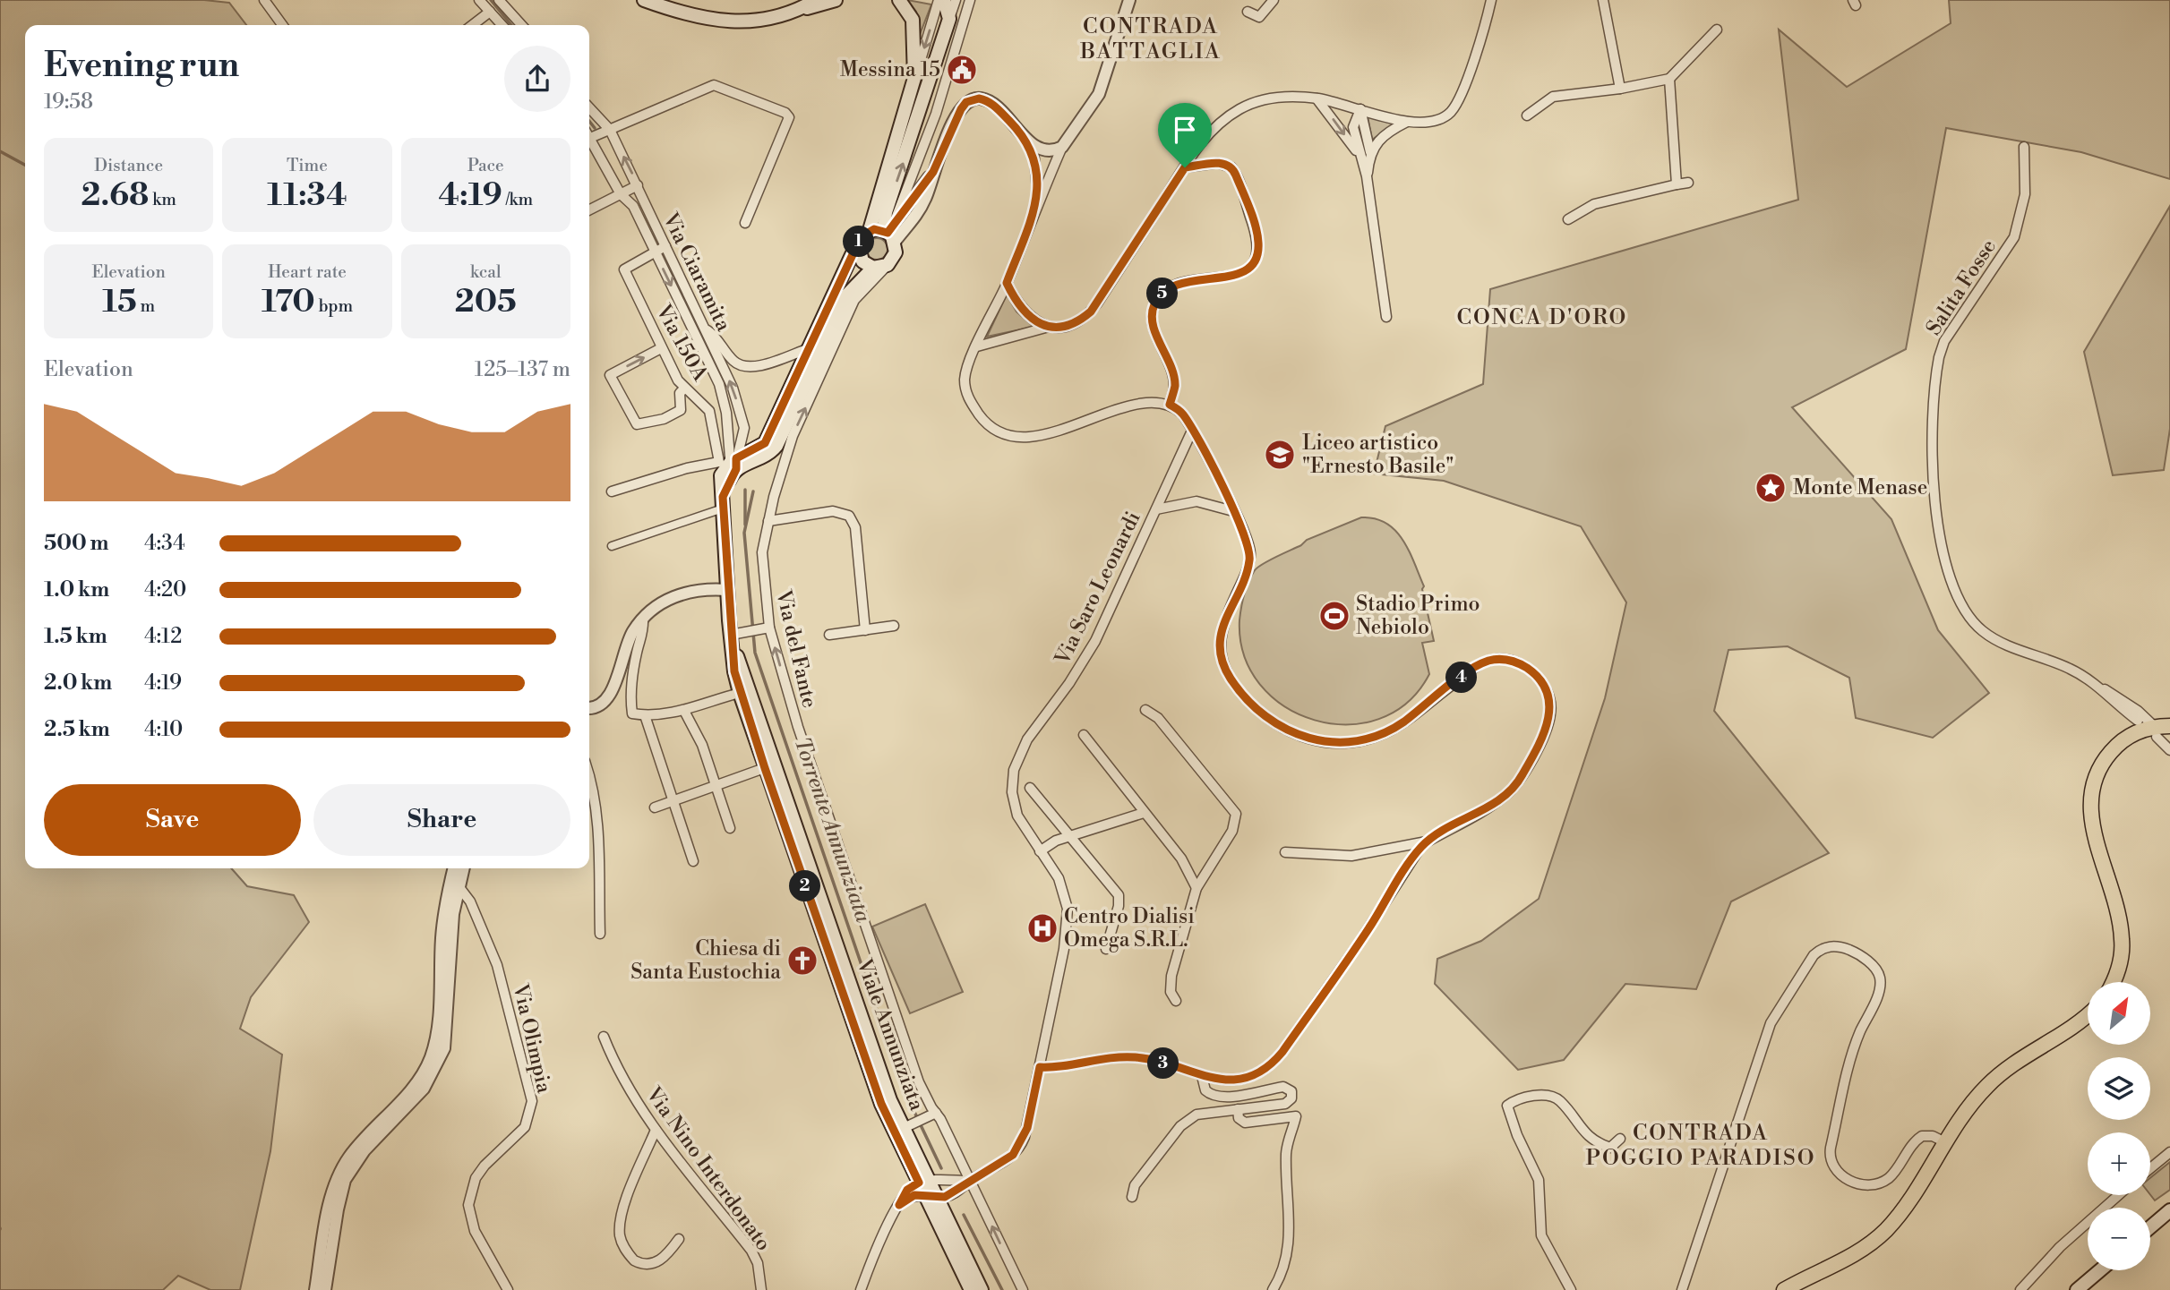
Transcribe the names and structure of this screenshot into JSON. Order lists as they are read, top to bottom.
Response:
{
  "streets": {
    "main road": ["Viale Annunziata"],
    "street": [
      "Via Ciaramita",
      "Salita Fosse",
      "Via 150A",
      "Via Saro Leonardi",
      "Via del Fante",
      "Via Olimpia",
      "Via Nino Interdonato"
    ]
  },
  "crossings": [
    ["Via Ciaramita", "Via 150A"],
    ["Via Saro Leonardi", "Via del Fante"],
    ["Via Saro Leonardi", "Viale Annunziata"]
  ],
  "one_way": ["Via del Fante"],
  "districts": ["CONTRADA BATTAGLIA", "CONCA D'ORO", "CONTRADA POGGIO PARADISO"],
  "water": ["Torrente Annunziata"],
  "places": {
    "public building": ["Messina 15"],
    "school or university": ["Liceo artistico \"Ernesto Basile\""],
    "place": ["Monte Menase"],
    "sports": ["Stadio Primo Nebiolo"],
    "hospital": ["Centro Dialisi Omega S.R.L."],
    "church": ["Chiesa di Santa Eustochia"]
  },
  "north": "top right",
  "page": {
    "heading": ["Evening run", "19:58"],
    "stats": [
      ["Distance", "2.68 km"],
      ["Time", "11:34"],
      ["Pace", "4:19 /km"],
      ["Elevation", "15 m"],
      ["Heart rate", "170 bpm"],
      ["kcal", "205"]
    ],
    "pins": [
      "1",
      "5",
      "4",
      "2",
      "3"
    ],
    "chart": ["Elevation", "125–137 m"],
    "list": [
      {
        "name": "500 m",
        "note": "4:34"
      },
      {
        "name": "1.0 km",
        "note": "4:20"
      },
      {
        "name": "1.5 km",
        "note": "4:12"
      },
      {
        "name": "2.0 km",
        "note": "4:19"
      },
      {
        "name": "2.5 km",
        "note": "4:10"
      }
    ],
    "buttons": ["Save", "Share"],
    "map_buttons": ["+", "−"]
  }
}
